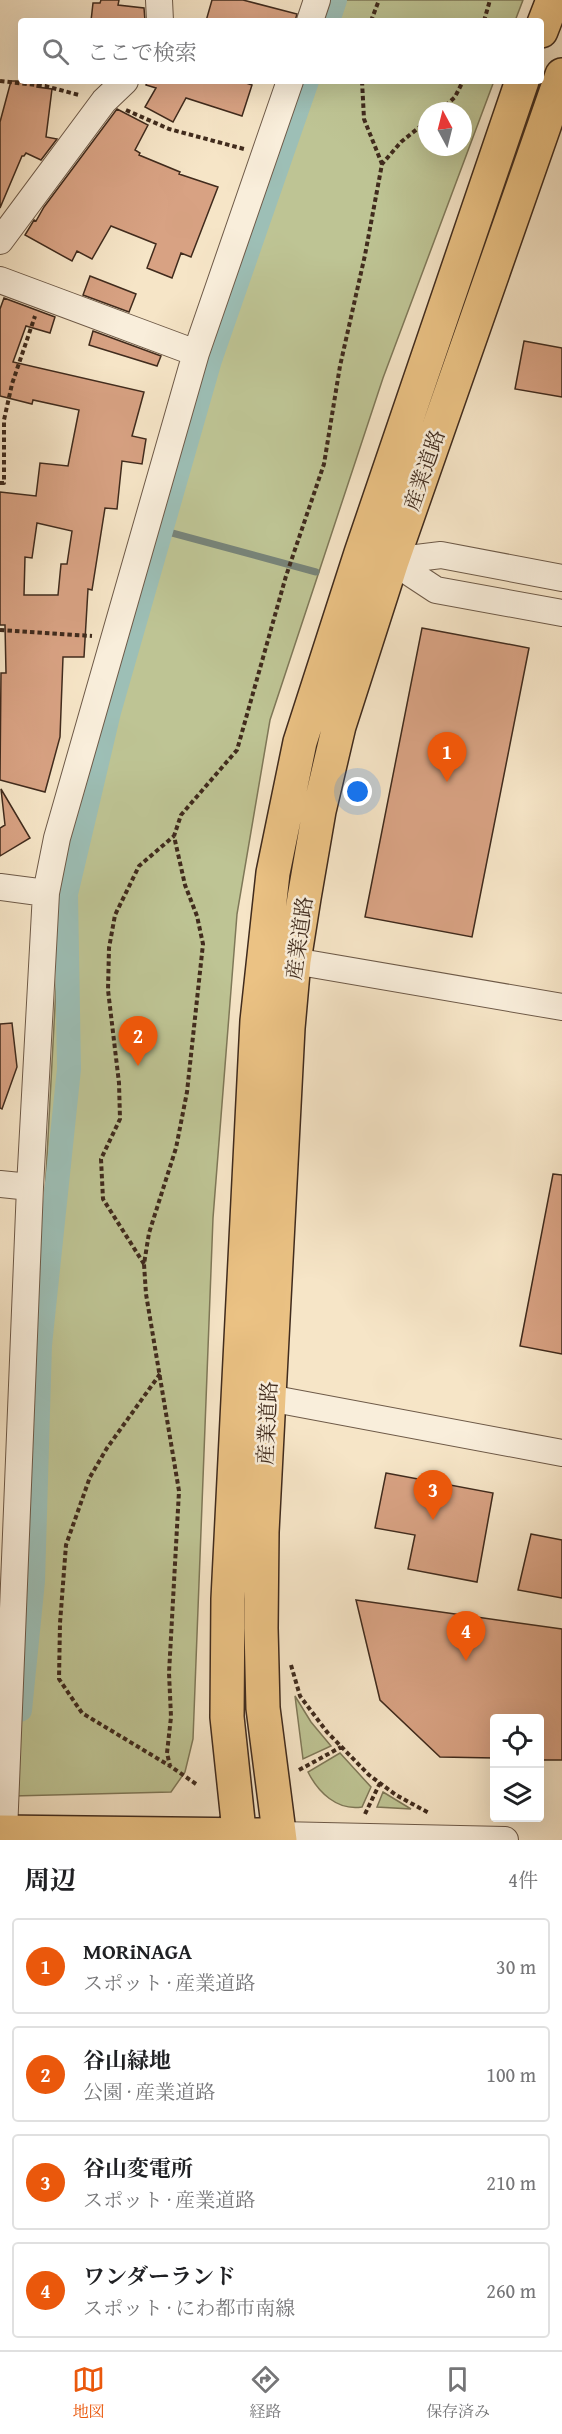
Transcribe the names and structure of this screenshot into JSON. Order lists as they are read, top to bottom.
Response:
{
  "streets": {
    "main road": ["産業道路"]
  },
  "north": "top",
  "page": {
    "search": "ここで検索",
    "pins": [
      "1",
      "2",
      "3",
      "4"
    ],
    "heading": ["周辺", "4件"],
    "list": [
      {
        "mark": "1",
        "name": "MORiNAGA",
        "note": "スポット · 産業道路",
        "value": "30 m"
      },
      {
        "mark": "2",
        "name": "谷山緑地",
        "note": "公園 · 産業道路",
        "value": "100 m"
      },
      {
        "mark": "3",
        "name": "谷山変電所",
        "note": "スポット · 産業道路",
        "value": "210 m"
      },
      {
        "mark": "4",
        "name": "ワンダーランド",
        "note": "スポット · にわ都市南線",
        "value": "260 m"
      }
    ],
    "nav": ["地図", "経路", "保存済み"]
  }
}
